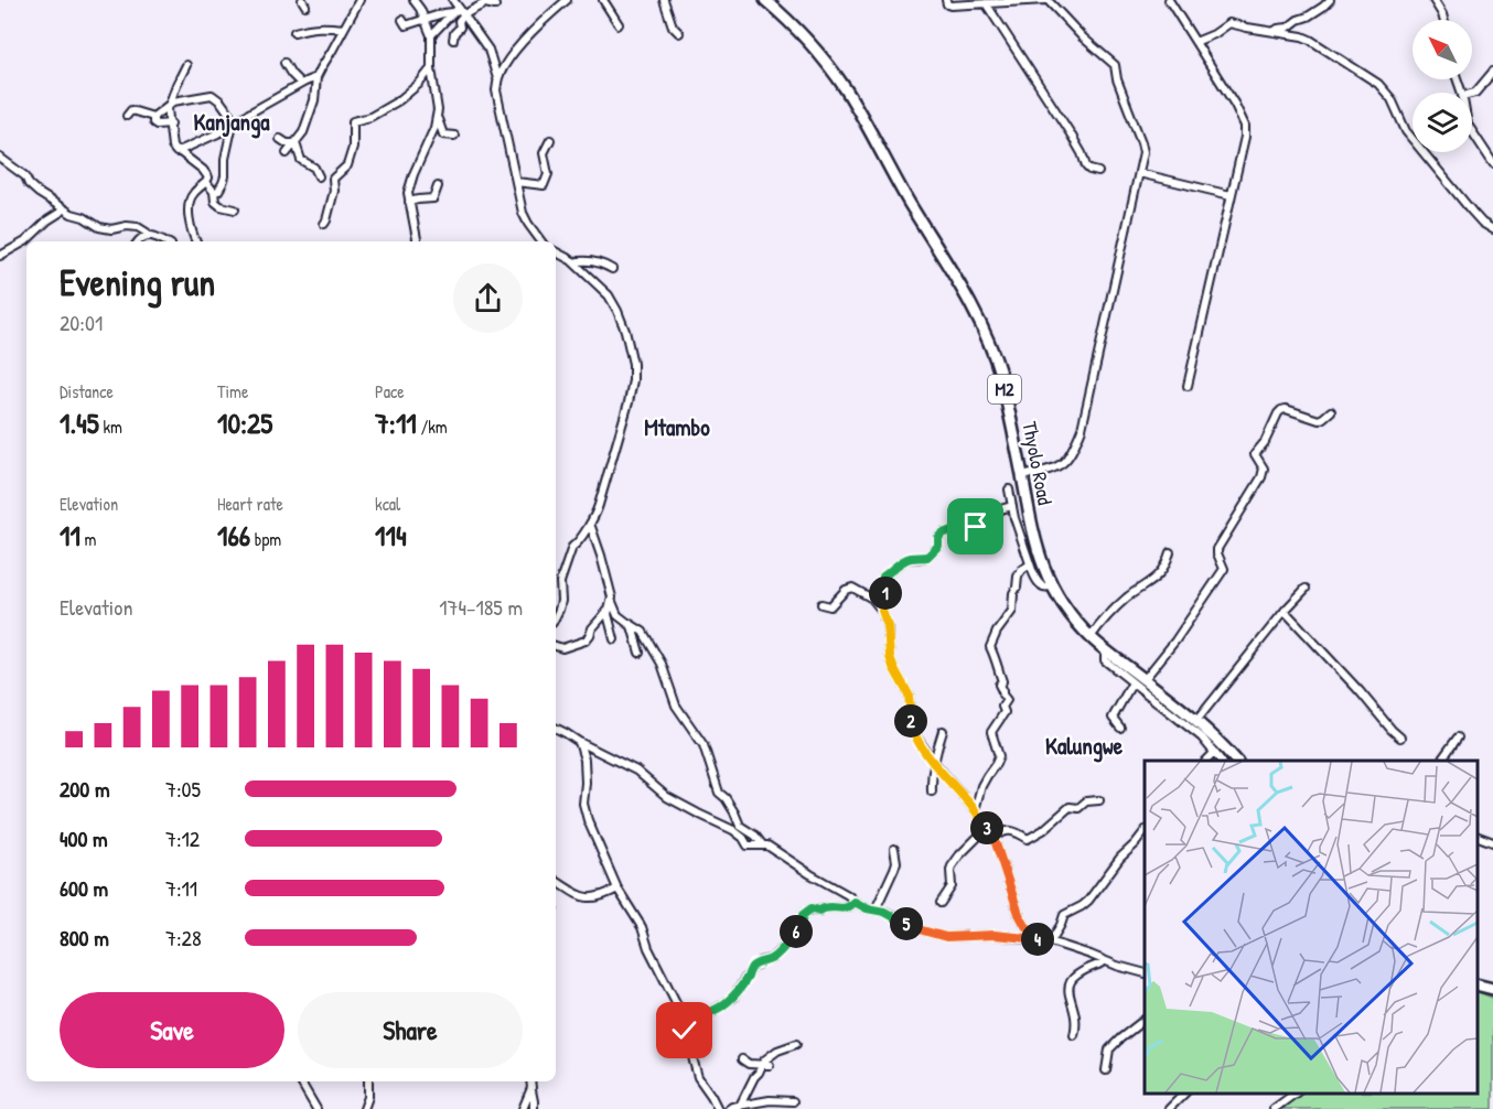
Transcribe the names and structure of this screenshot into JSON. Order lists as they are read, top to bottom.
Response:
{
  "streets": {
    "highway": ["M2", "Thyolo Road"]
  },
  "districts": ["Kanjanga", "Mtambo", "Kalungwe"],
  "north": "top left",
  "page": {
    "heading": ["Evening run", "20:01"],
    "stats": [
      ["Distance", "1.45 km"],
      ["Time", "10:25"],
      ["Pace", "7:11 /km"],
      ["Elevation", "11 m"],
      ["Heart rate", "166 bpm"],
      ["kcal", "114"]
    ],
    "pins": [
      "1",
      "2",
      "3",
      "5",
      "6",
      "4"
    ],
    "chart": ["Elevation", "174–185 m"],
    "list": [
      {
        "name": "200 m",
        "note": "7:05"
      },
      {
        "name": "400 m",
        "note": "7:12"
      },
      {
        "name": "600 m",
        "note": "7:11"
      },
      {
        "name": "800 m",
        "note": "7:28"
      }
    ],
    "buttons": ["Save", "Share"]
  }
}
